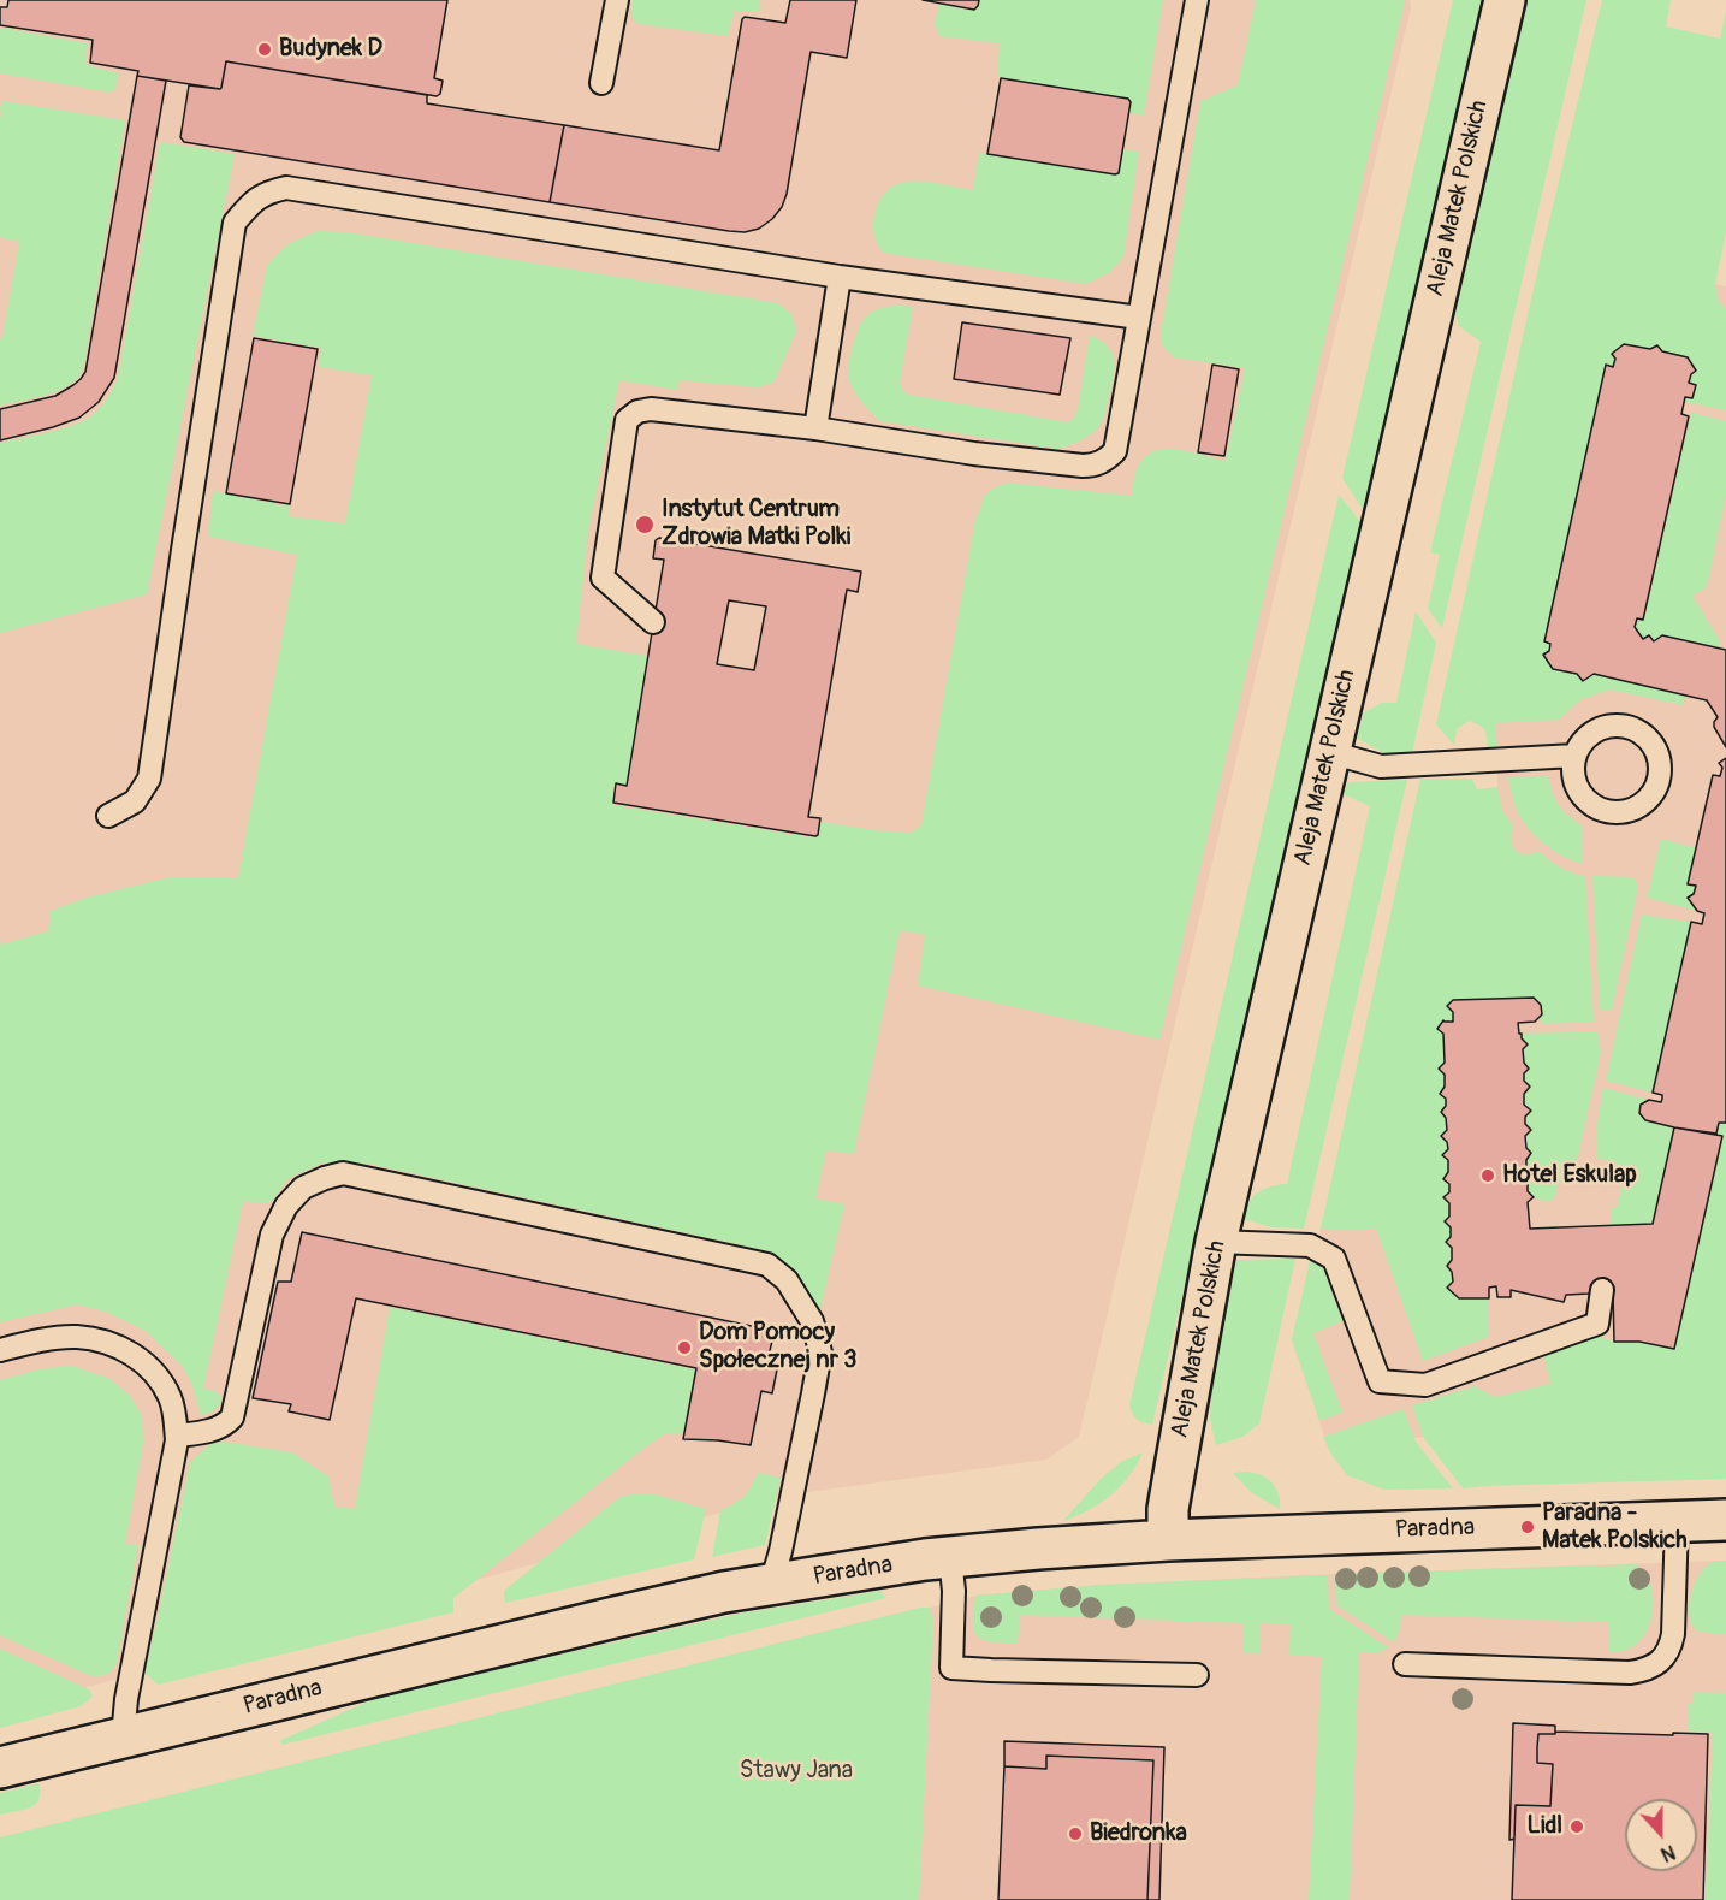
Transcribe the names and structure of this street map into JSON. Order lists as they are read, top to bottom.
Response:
{
  "streets": {
    "street": ["Aleja Matek Polskich", "Paradna"]
  },
  "crossings": [
    ["Aleja Matek Polskich", "Paradna"]
  ],
  "parks": ["Stawy Jana"],
  "places": [
    "Budynek D",
    "Instytut Centrum Zdrowia Matki Polki",
    "Hotel Eskulap",
    "Dom Pomocy Społecznej nr 3",
    "Paradna - Matek Polskich",
    "Lidl",
    "Biedronka"
  ],
  "north": "bottom"
}
